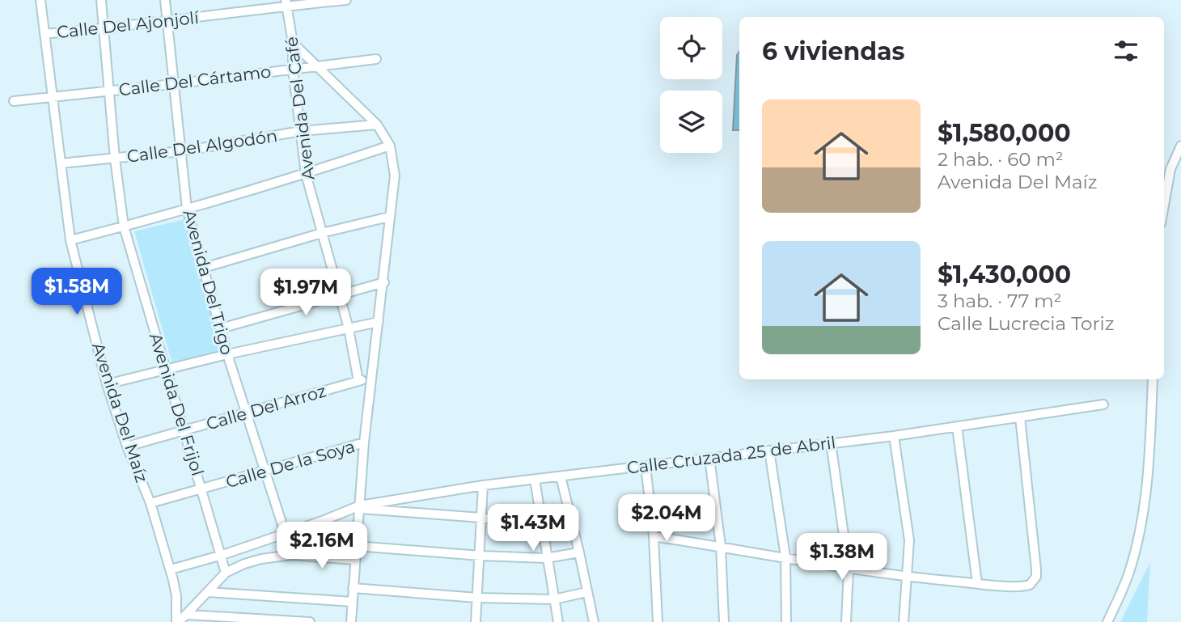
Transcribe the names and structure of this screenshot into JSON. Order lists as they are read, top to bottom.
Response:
{
  "streets": {
    "street": [
      "Calle Del Ajonjolí",
      "Calle Del Cártamo",
      "Avenida Del Café",
      "Calle Del Algodón",
      "Avenida Del Trigo",
      "Avenida Del Frijol",
      "Calle Del Arroz",
      "Avenida Del Maíz",
      "Calle Cruzada 25 de Abril",
      "Calle De la Soya"
    ]
  },
  "crossings": [
    ["Calle Del Ajonjolí", "Avenida Del Café"],
    ["Calle Del Ajonjolí", "Avenida Del Trigo"],
    ["Calle Del Ajonjolí", "Avenida Del Frijol"],
    ["Calle Del Ajonjolí", "Avenida Del Maíz"],
    ["Calle Del Cártamo", "Avenida Del Café"],
    ["Calle Del Cártamo", "Avenida Del Trigo"],
    ["Calle Del Cártamo", "Avenida Del Frijol"],
    ["Calle Del Cártamo", "Avenida Del Maíz"],
    ["Avenida Del Café", "Calle Del Algodón"],
    ["Avenida Del Café", "Calle Del Arroz"],
    ["Calle Del Algodón", "Avenida Del Trigo"],
    ["Calle Del Algodón", "Avenida Del Frijol"],
    ["Calle Del Algodón", "Avenida Del Maíz"],
    ["Avenida Del Trigo", "Calle Del Arroz"],
    ["Avenida Del Trigo", "Calle De la Soya"],
    ["Avenida Del Frijol", "Calle Del Arroz"],
    ["Avenida Del Frijol", "Calle De la Soya"],
    ["Calle Del Arroz", "Avenida Del Maíz"],
    ["Avenida Del Maíz", "Calle De la Soya"]
  ],
  "page": {
    "heading": "6 viviendas",
    "list": [
      {
        "name": "$1,580,000",
        "note": "2 hab. · 60 m² · Avenida Del Maíz"
      },
      {
        "name": "$1,430,000",
        "note": "3 hab. · 77 m² · Calle Lucrecia Toriz"
      }
    ],
    "price": [
      "$1.58M",
      "$1.97M",
      "$2.04M",
      "$1.43M",
      "$2.16M",
      "$1.38M"
    ]
  }
}
